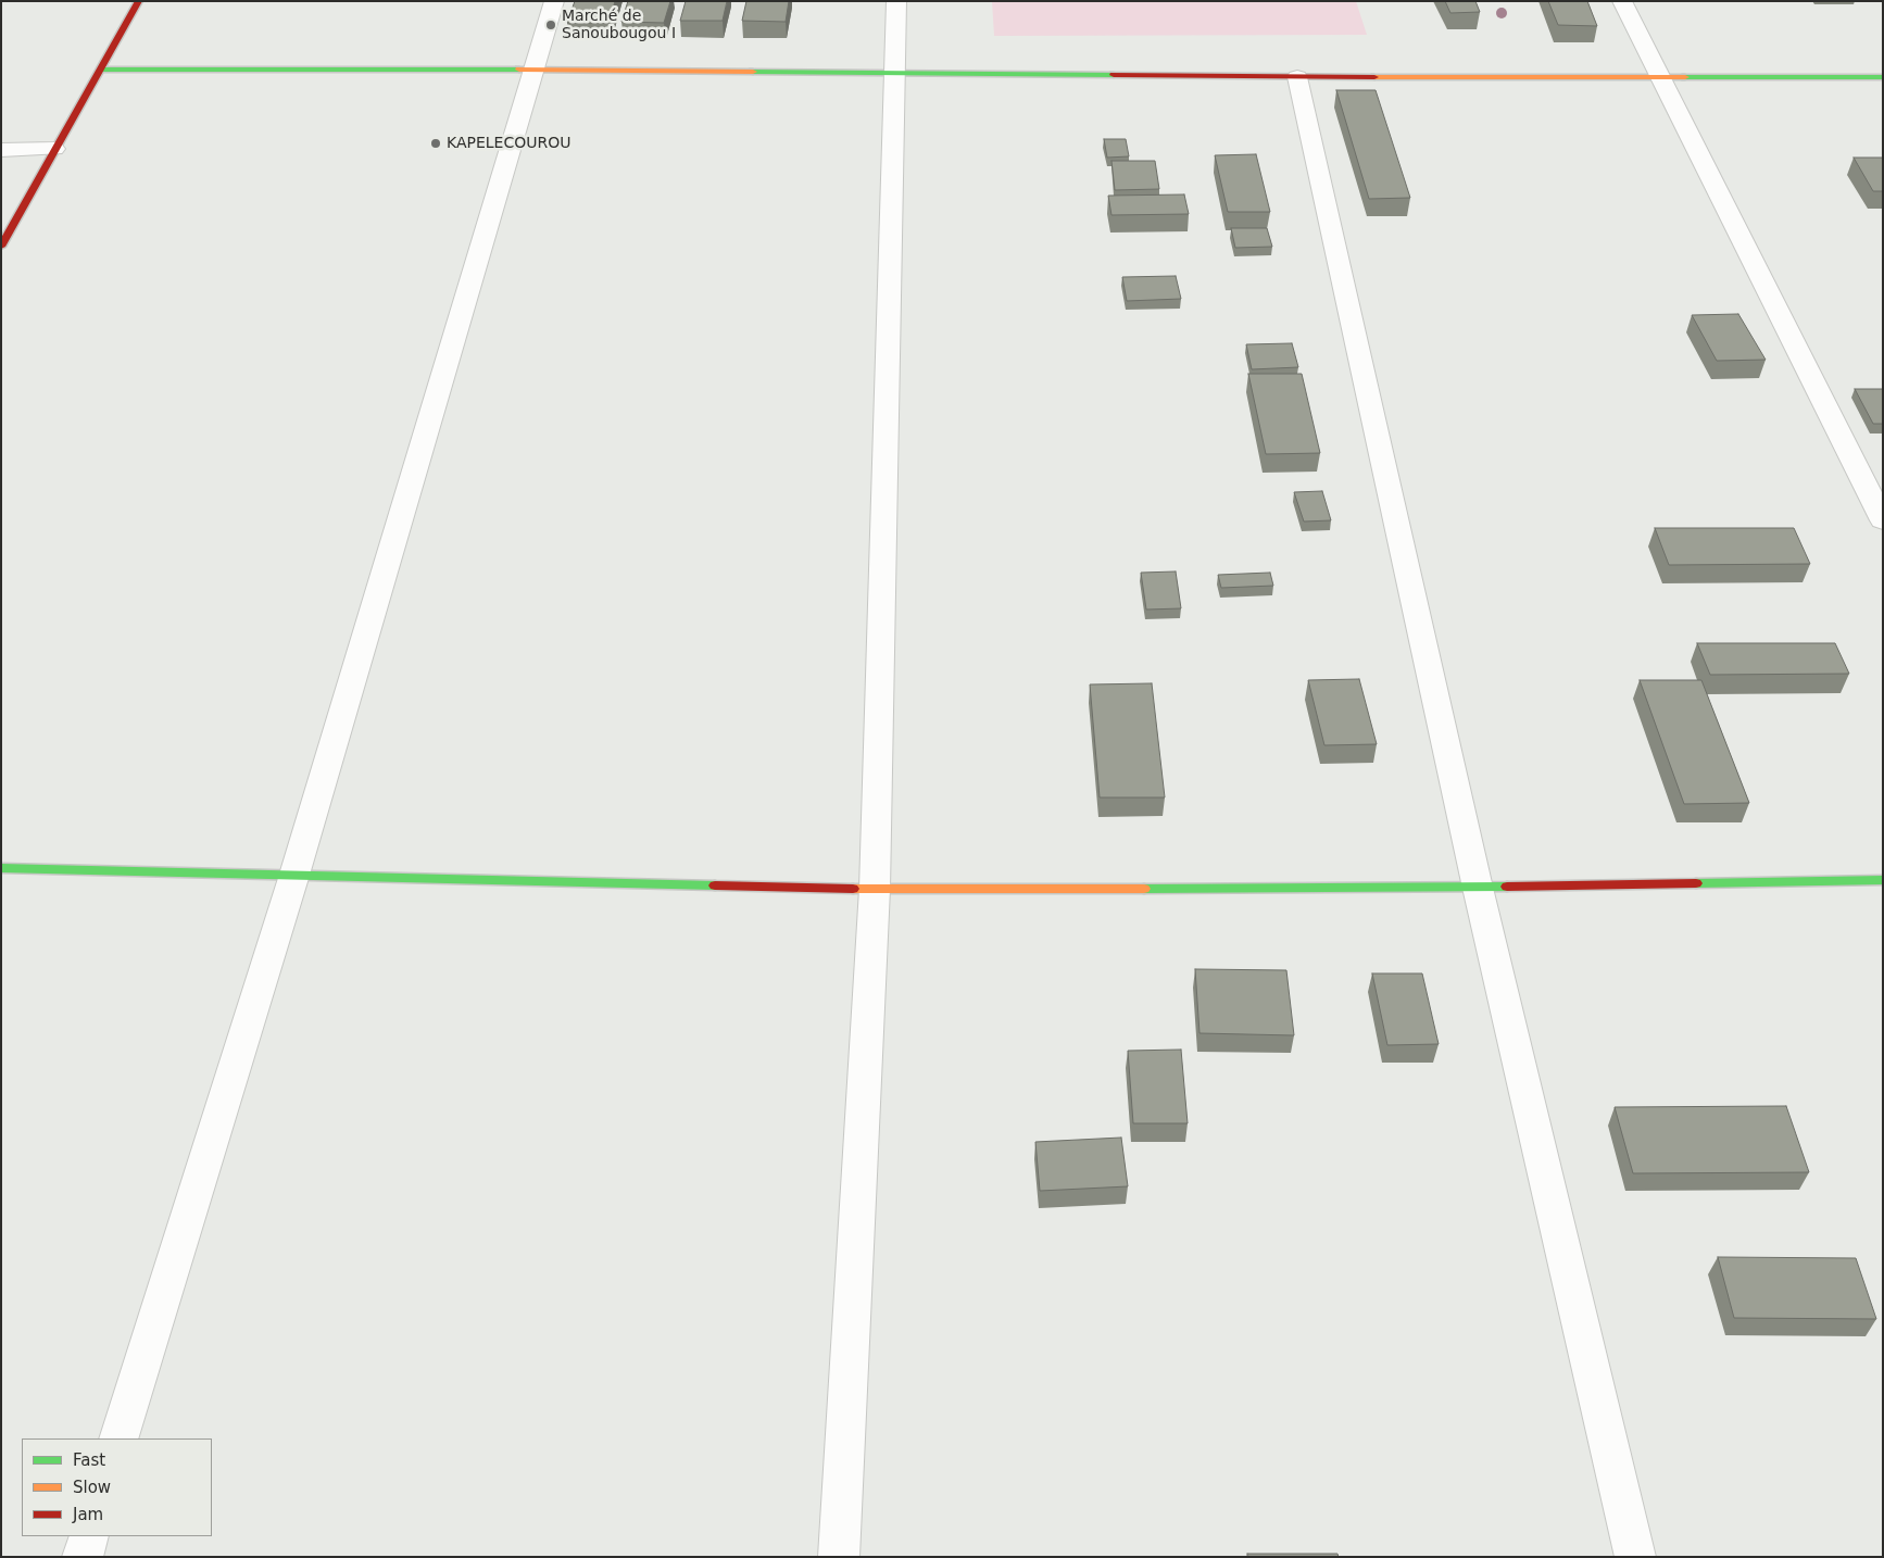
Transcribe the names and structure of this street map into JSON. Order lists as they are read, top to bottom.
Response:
{
  "places": ["Marché de Sanoubougou I", "KAPELECOUROU"],
  "legend": ["Fast", "Slow", "Jam"]
}
